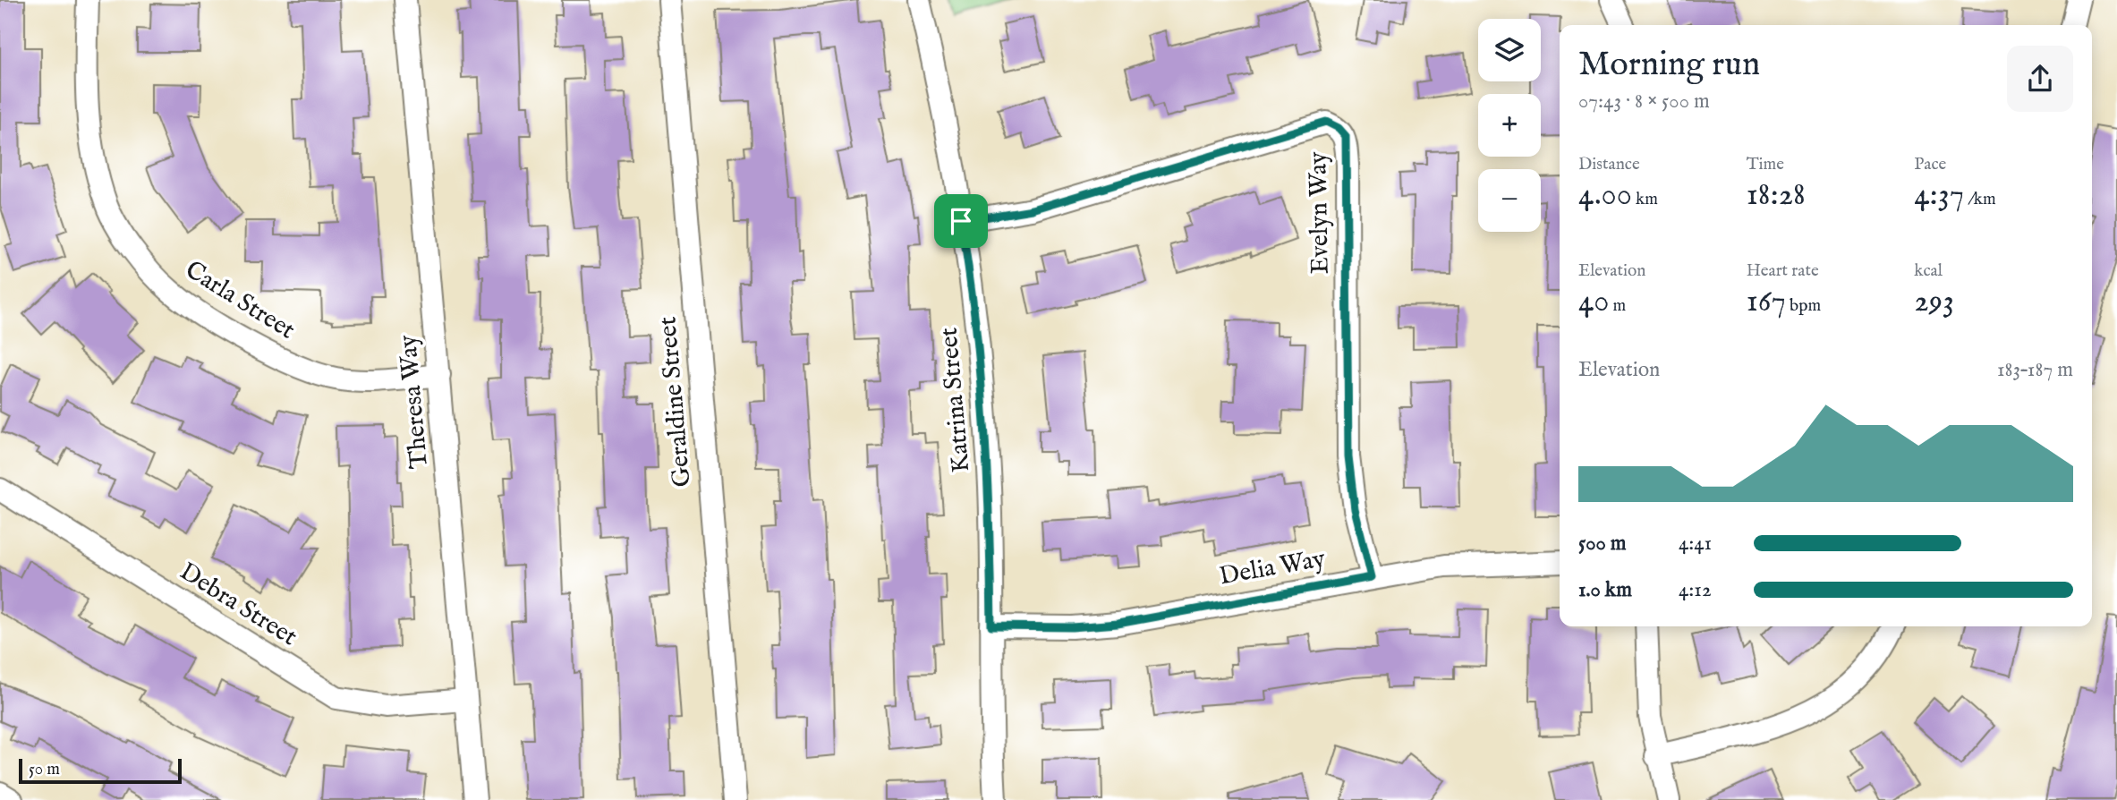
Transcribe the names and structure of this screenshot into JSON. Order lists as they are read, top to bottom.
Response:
{
  "streets": {
    "street": [
      "Evelyn Way",
      "Carla Street",
      "Katrina Street",
      "Theresa Way",
      "Geraldine Street",
      "Delia Way",
      "Debra Street"
    ]
  },
  "crossings": [
    ["Evelyn Way", "Katrina Street"],
    ["Evelyn Way", "Delia Way"],
    ["Carla Street", "Theresa Way"],
    ["Katrina Street", "Delia Way"],
    ["Theresa Way", "Debra Street"]
  ],
  "scale_bar": "50 m",
  "page": {
    "map_buttons": ["+", "−"],
    "heading": ["Morning run", "07:43 · 8 × 500 m"],
    "stats": [
      ["Distance", "4.00 km"],
      ["Time", "18:28"],
      ["Pace", "4:37 /km"],
      ["Elevation", "40 m"],
      ["Heart rate", "167 bpm"],
      ["kcal", "293"]
    ],
    "chart": ["Elevation", "183–187 m"],
    "list": [
      {
        "name": "500 m",
        "note": "4:41"
      },
      {
        "name": "1.0 km",
        "note": "4:12"
      }
    ],
    "scale": "50 m"
  }
}
